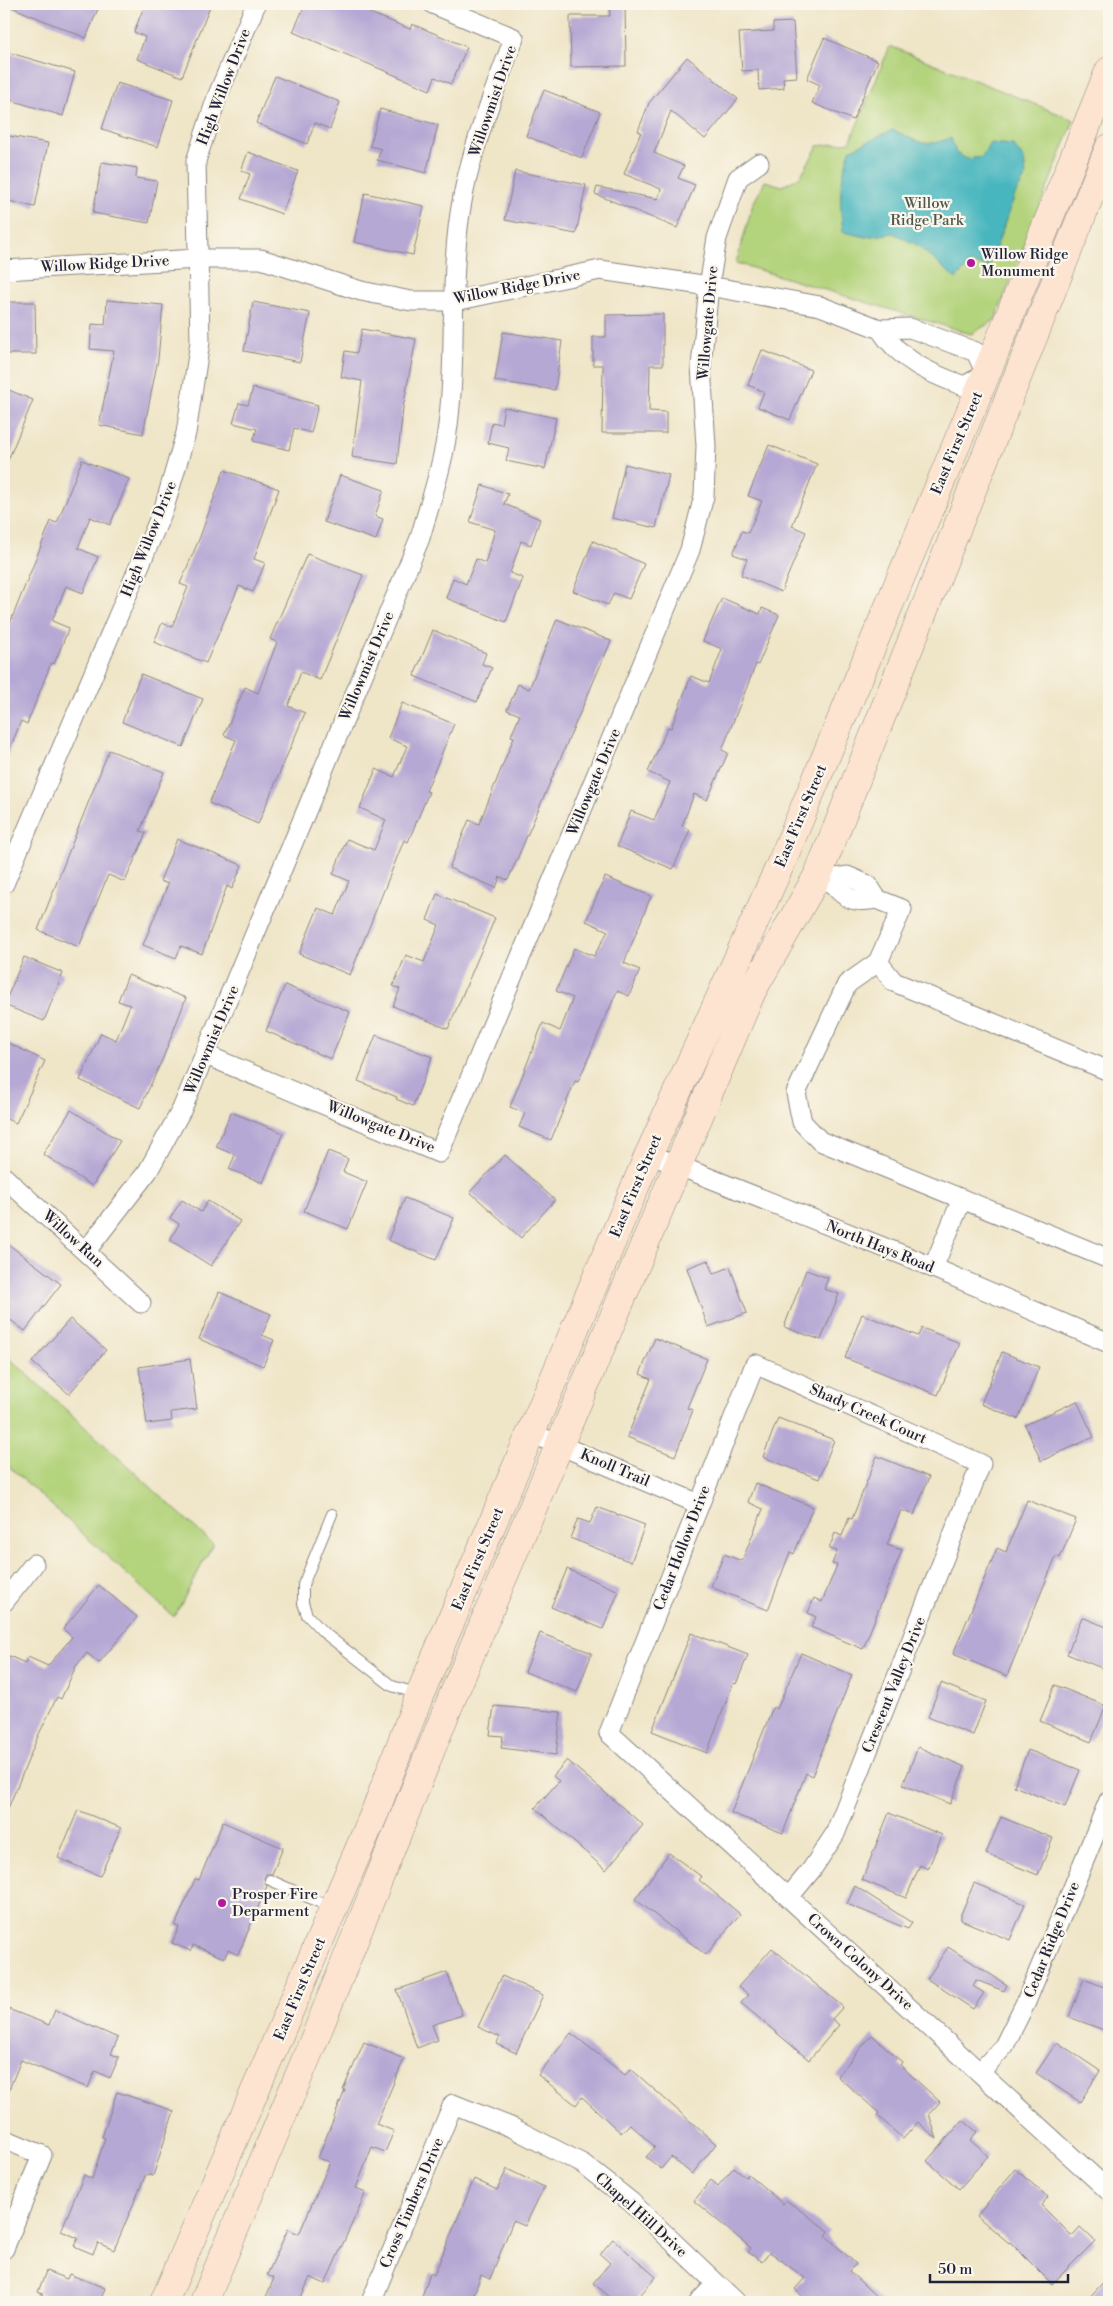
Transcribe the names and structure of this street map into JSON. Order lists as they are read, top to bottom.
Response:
{
  "streets": {
    "main road": ["East First Street"],
    "street": [
      "High Willow Drive",
      "Willowmist Drive",
      "Willow Ridge Drive",
      "Willowgate Drive",
      "Willow Run",
      "North Hays Road",
      "Shady Creek Court",
      "Knoll Trail",
      "Cedar Hollow Drive",
      "Crescent Valley Drive",
      "Cedar Ridge Drive",
      "Crown Colony Drive",
      "Cross Timbers Drive",
      "Chapel Hill Drive"
    ]
  },
  "crossings": [
    ["High Willow Drive", "Willow Ridge Drive"],
    ["Willowmist Drive", "Willow Ridge Drive"],
    ["Willowmist Drive", "Willowgate Drive"],
    ["Willowmist Drive", "Willow Run"],
    ["Willow Ridge Drive", "Willowgate Drive"],
    ["Willow Ridge Drive", "East First Street"],
    ["East First Street", "North Hays Road"],
    ["East First Street", "Knoll Trail"],
    ["Shady Creek Court", "Cedar Hollow Drive"],
    ["Shady Creek Court", "Crescent Valley Drive"],
    ["Knoll Trail", "Cedar Hollow Drive"],
    ["Cedar Hollow Drive", "Crown Colony Drive"],
    ["Crescent Valley Drive", "Crown Colony Drive"],
    ["Cedar Ridge Drive", "Crown Colony Drive"],
    ["Cross Timbers Drive", "Chapel Hill Drive"]
  ],
  "parks": ["Willow Ridge Park"],
  "places": ["Willow Ridge Monument", "Prosper Fire Deparment"],
  "scale_bar": "50 m"
}
